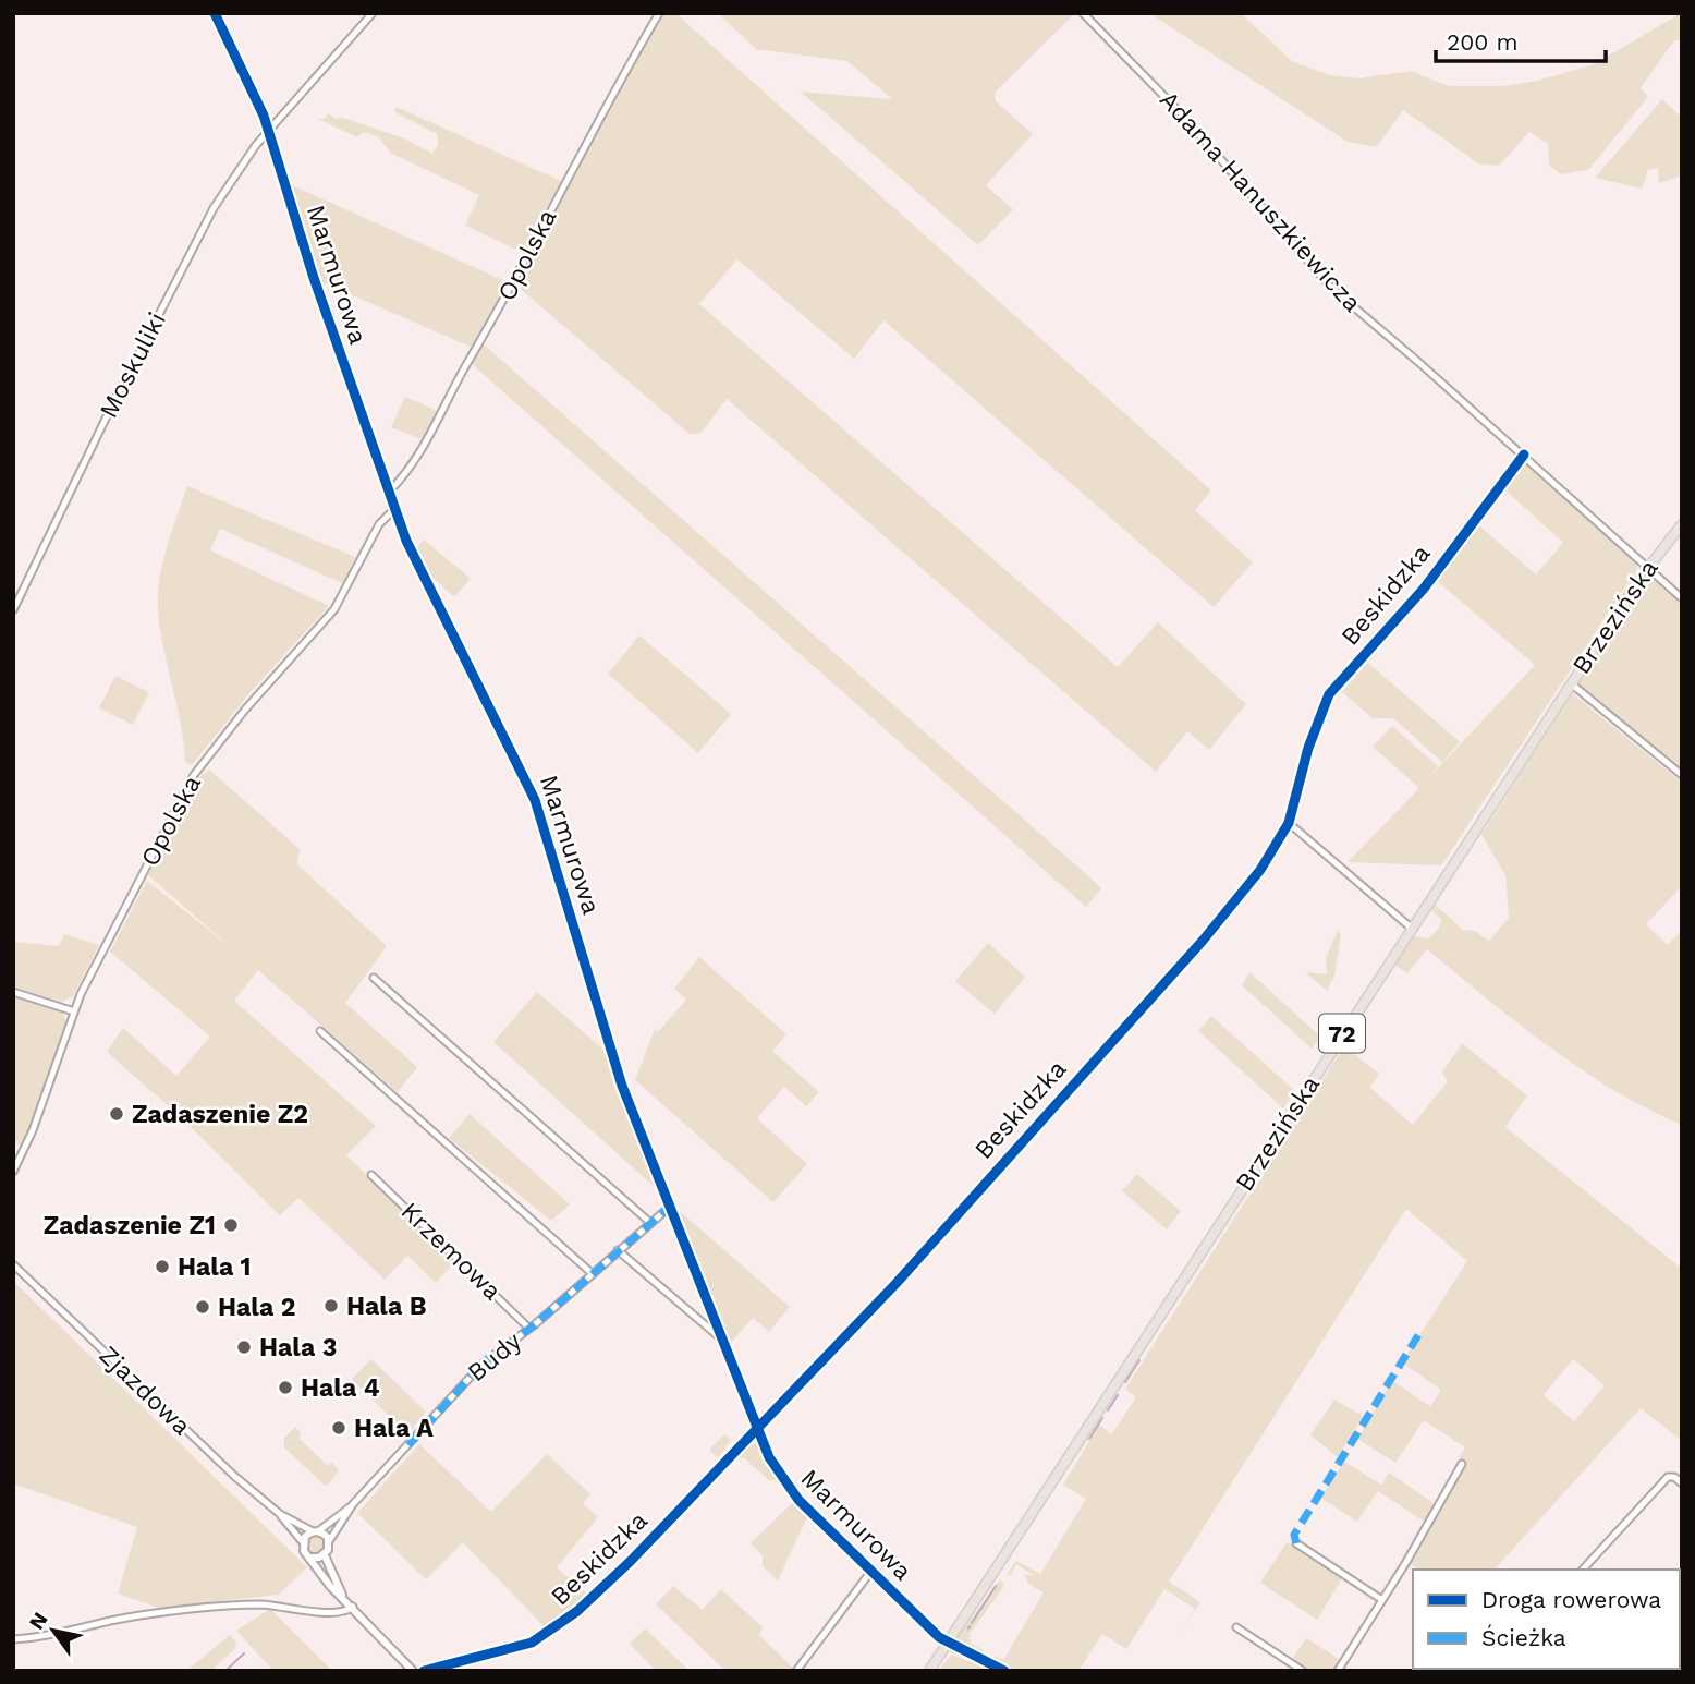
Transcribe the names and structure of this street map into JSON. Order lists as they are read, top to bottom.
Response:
{
  "streets": {
    "main road": ["Brzezińska", "72"],
    "street": [
      "Adama Hanuszkiewicza",
      "Opolska",
      "Marmurowa",
      "Moskuliki",
      "Beskidzka",
      "Krzemowa",
      "Budy",
      "Zjazdowa"
    ]
  },
  "crossings": [
    ["Adama Hanuszkiewicza", "Beskidzka"],
    ["Adama Hanuszkiewicza", "Brzezińska"],
    ["Opolska", "Marmurowa"],
    ["Marmurowa", "Moskuliki"],
    ["Marmurowa", "Beskidzka"],
    ["Marmurowa", "Brzezińska"],
    ["Marmurowa", "Budy"],
    ["Krzemowa", "Budy"],
    ["Budy", "Zjazdowa"]
  ],
  "places": [
    "Zadaszenie Z2",
    "Zadaszenie Z1",
    "Hala 1",
    "Hala B",
    "Hala 2",
    "Hala 3",
    "Hala 4",
    "Hala A"
  ],
  "legend": ["Droga rowerowa", "Ścieżka"],
  "scale_bar": "200 m",
  "north": "top left"
}
